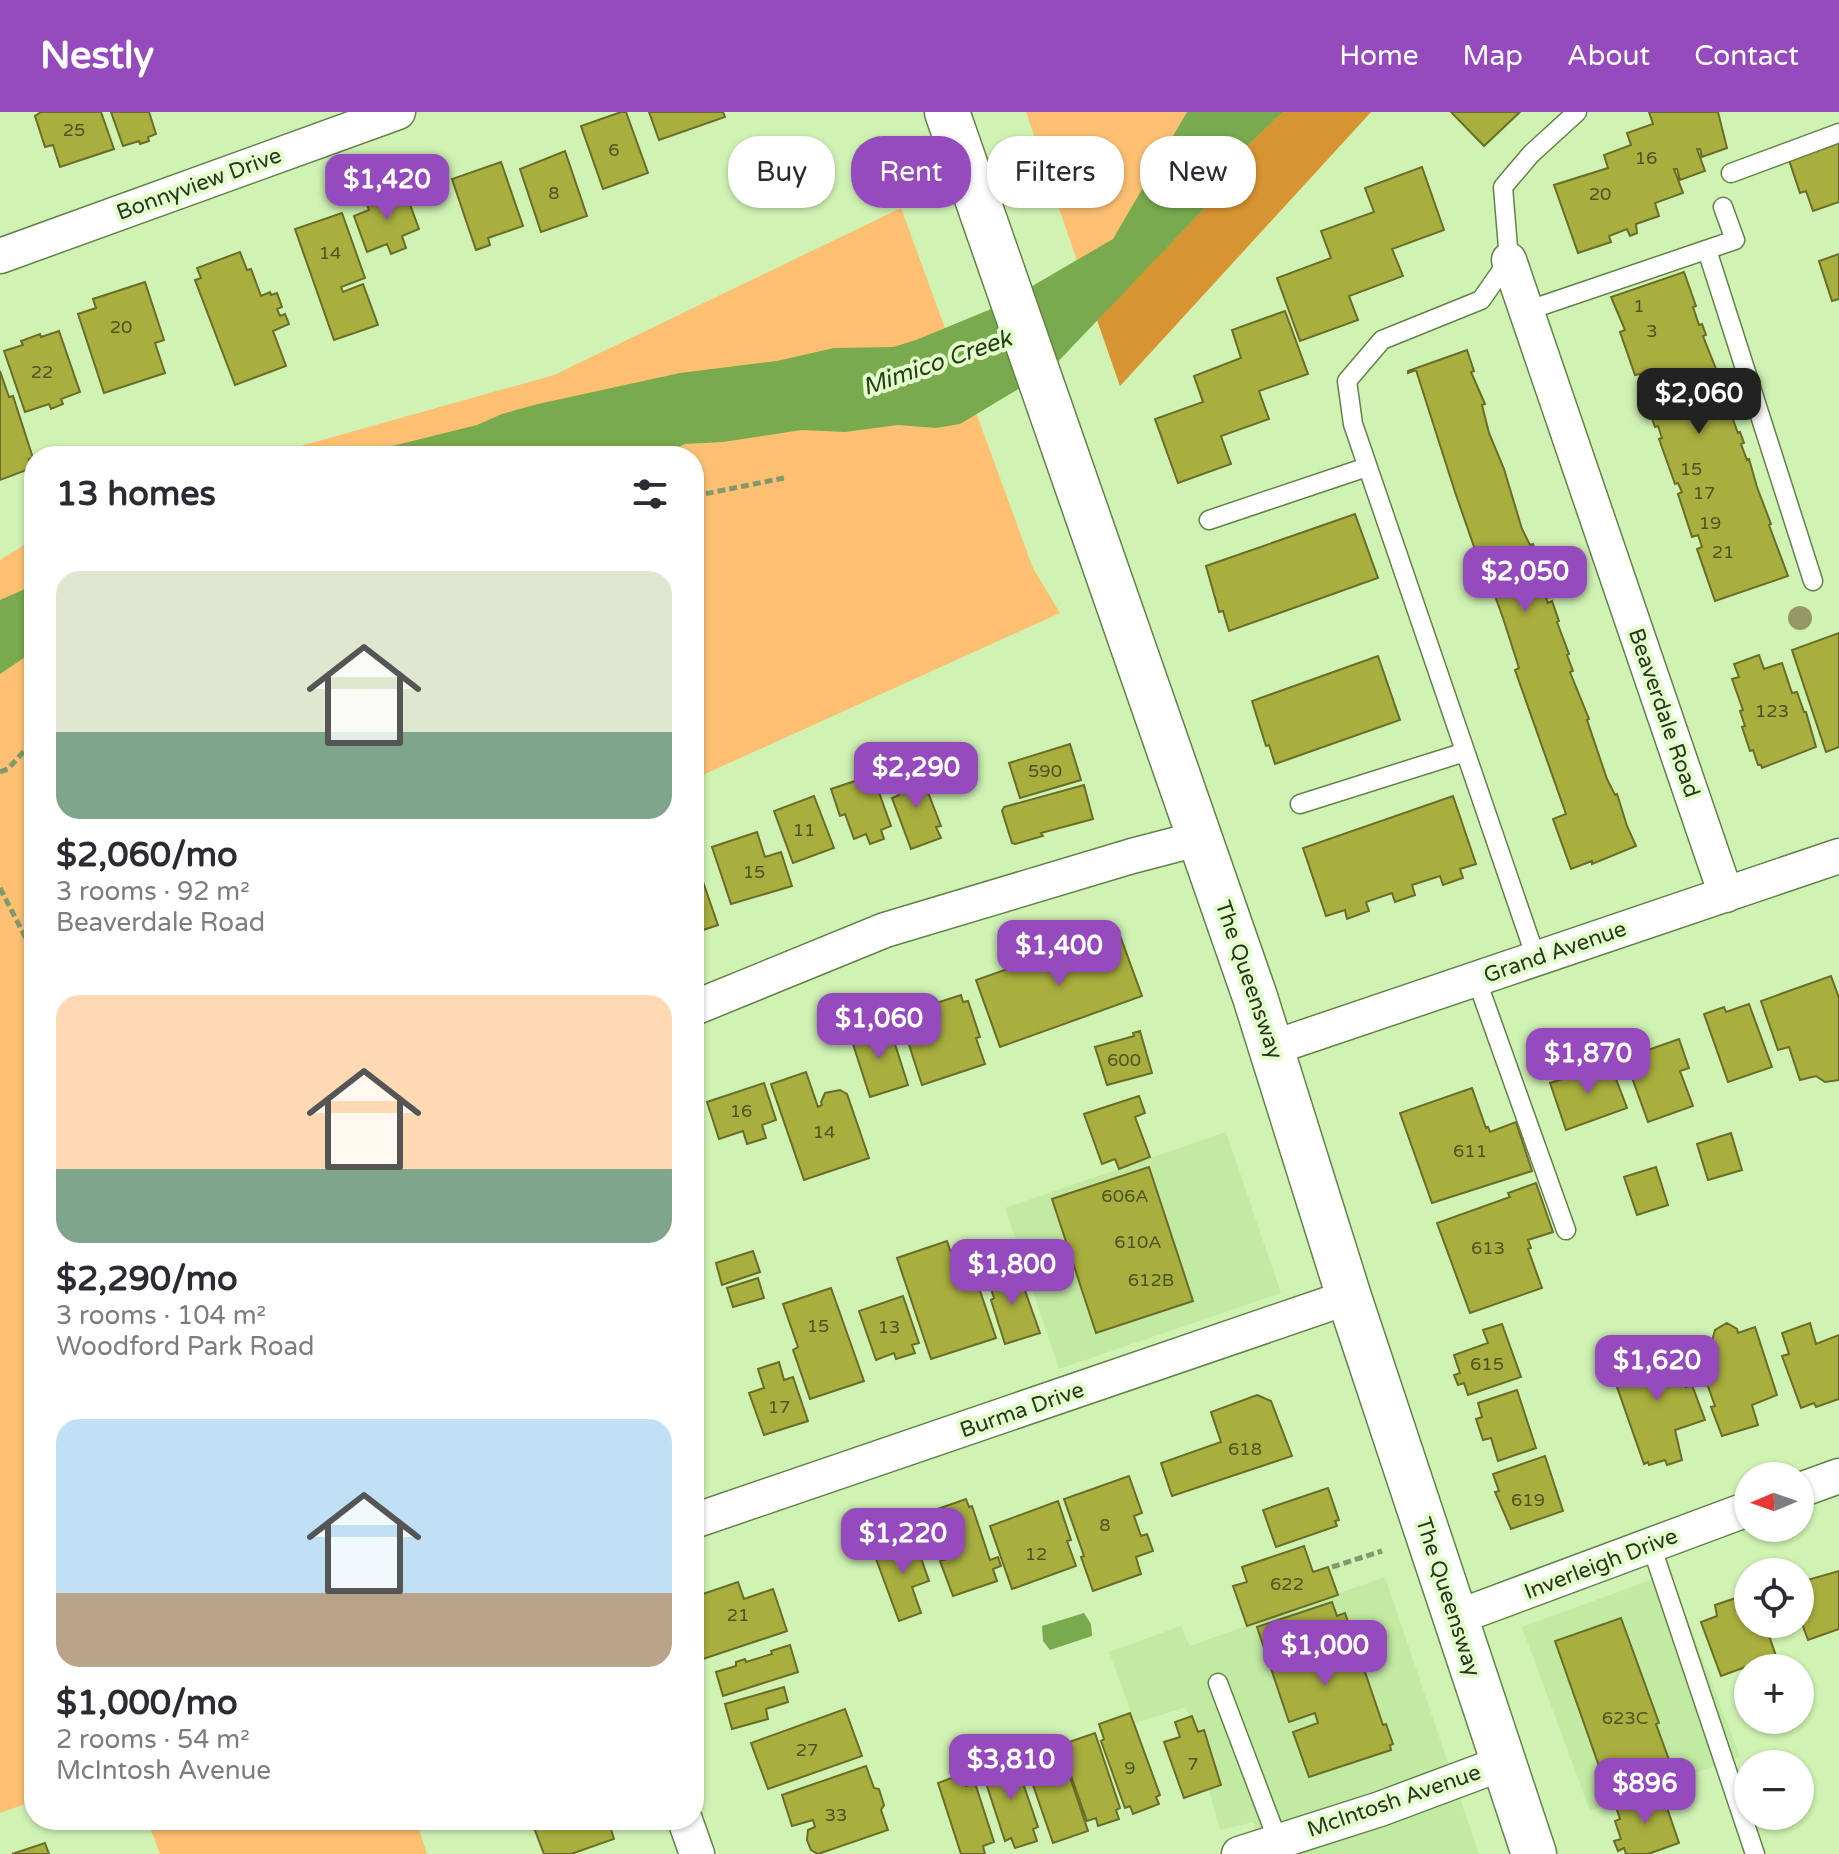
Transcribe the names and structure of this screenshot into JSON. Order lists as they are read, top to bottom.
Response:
{
  "streets": {
    "main road": ["The Queensway"],
    "street": [
      "Bonnyview Drive",
      "Beaverdale Road",
      "Grand Avenue",
      "Burma Drive",
      "Inverleigh Drive",
      "McIntosh Avenue"
    ]
  },
  "crossings": [
    ["Beaverdale Road", "Grand Avenue"],
    ["Grand Avenue", "The Queensway"],
    ["The Queensway", "Burma Drive"],
    ["The Queensway", "Inverleigh Drive"],
    ["The Queensway", "McIntosh Avenue"]
  ],
  "water": ["Mimico Creek"],
  "house_numbers": [
    "25",
    "6",
    "16",
    "8",
    "20",
    "14",
    "1",
    "20",
    "3",
    "22",
    "15",
    "17",
    "19",
    "21",
    "123",
    "590",
    "11",
    "15",
    "600",
    "16",
    "14",
    "611",
    "606A",
    "610A",
    "613",
    "612B",
    "15",
    "13",
    "615",
    "17",
    "618",
    "619",
    "8",
    "12",
    "622",
    "21",
    "623C",
    "27",
    "7",
    "9",
    "33"
  ],
  "north": "left",
  "page": {
    "header": "Nestly",
    "nav": [
      "Home",
      "Map",
      "About",
      "Contact"
    ],
    "chip": [
      "Buy",
      "Rent",
      "Filters",
      "New"
    ],
    "price": [
      "$1,420",
      "$2,060",
      "$2,050",
      "$2,290",
      "$1,400",
      "$1,060",
      "$1,870",
      "$1,800",
      "$1,620",
      "$1,220",
      "$1,000",
      "$3,810",
      "$896"
    ],
    "heading": "13 homes",
    "list": [
      {
        "name": "$2,060/mo",
        "note": "3 rooms · 92 m² · Beaverdale Road"
      },
      {
        "name": "$2,290/mo",
        "note": "3 rooms · 104 m² · Woodford Park Road"
      },
      {
        "name": "$1,000/mo",
        "note": "2 rooms · 54 m² · McIntosh Avenue"
      }
    ],
    "map_buttons": ["+", "−"]
  }
}
